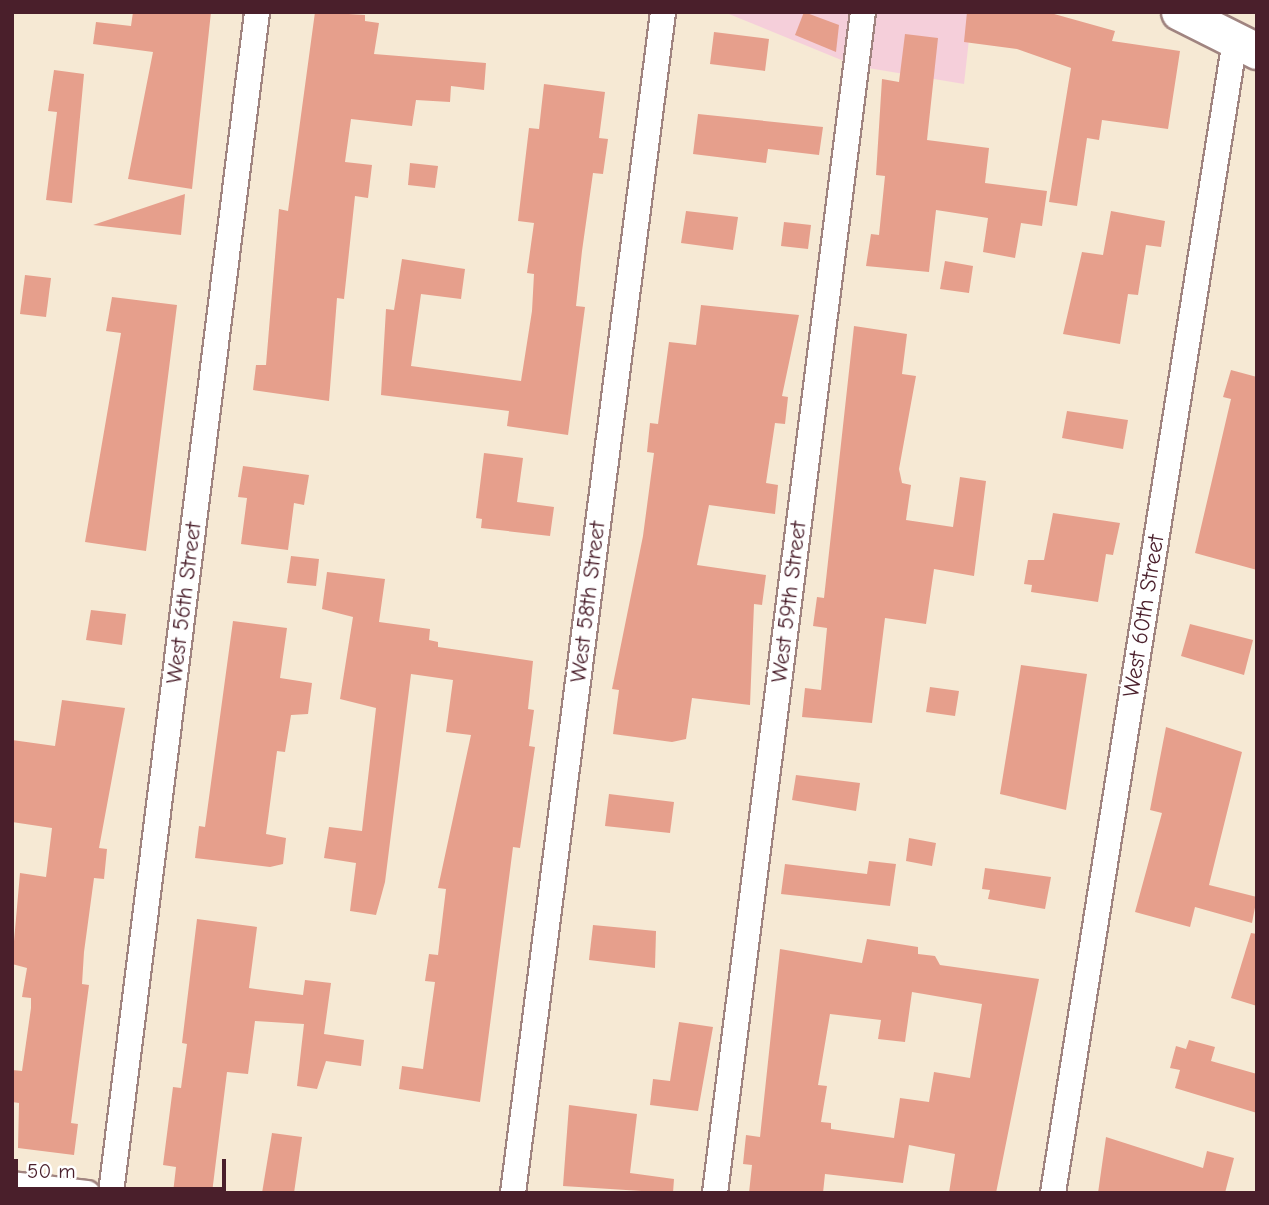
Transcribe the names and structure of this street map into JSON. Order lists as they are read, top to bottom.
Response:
{
  "streets": {
    "street": [
      "West 58th Street",
      "West 59th Street",
      "West 56th Street",
      "West 60th Street"
    ]
  },
  "scale_bar": "50 m"
}
